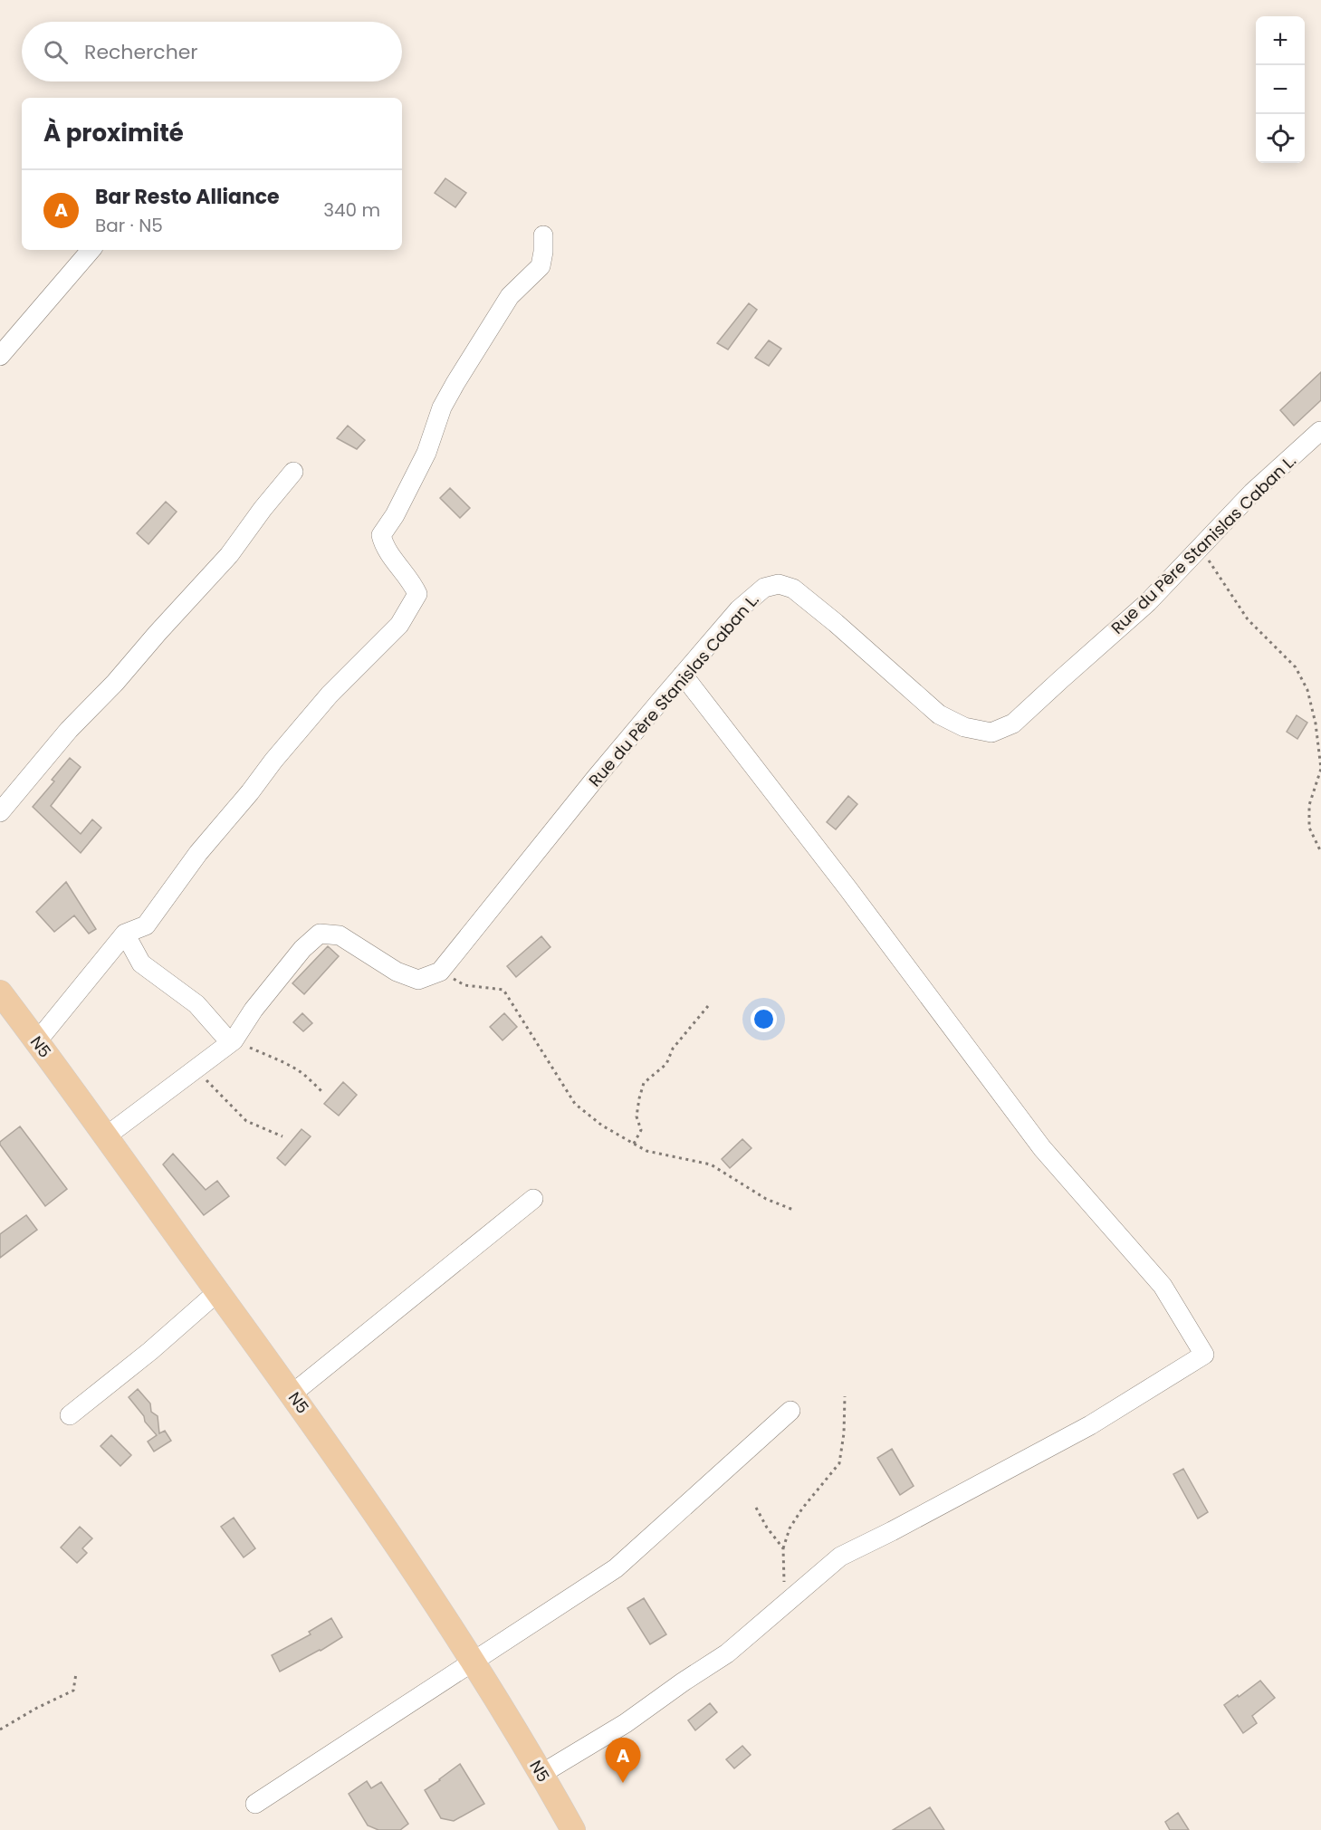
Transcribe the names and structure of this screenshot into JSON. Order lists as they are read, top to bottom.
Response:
{
  "streets": {
    "main road": ["N5"],
    "street": ["Rue du Père Stanislas Caban L."]
  },
  "page": {
    "map_buttons": ["+", "−"],
    "search": "Rechercher",
    "heading": "À proximité",
    "list": [
      {
        "mark": "A",
        "name": "Bar Resto Alliance",
        "note": "Bar · N5",
        "value": "340 m"
      }
    ],
    "pins": "A"
  }
}
